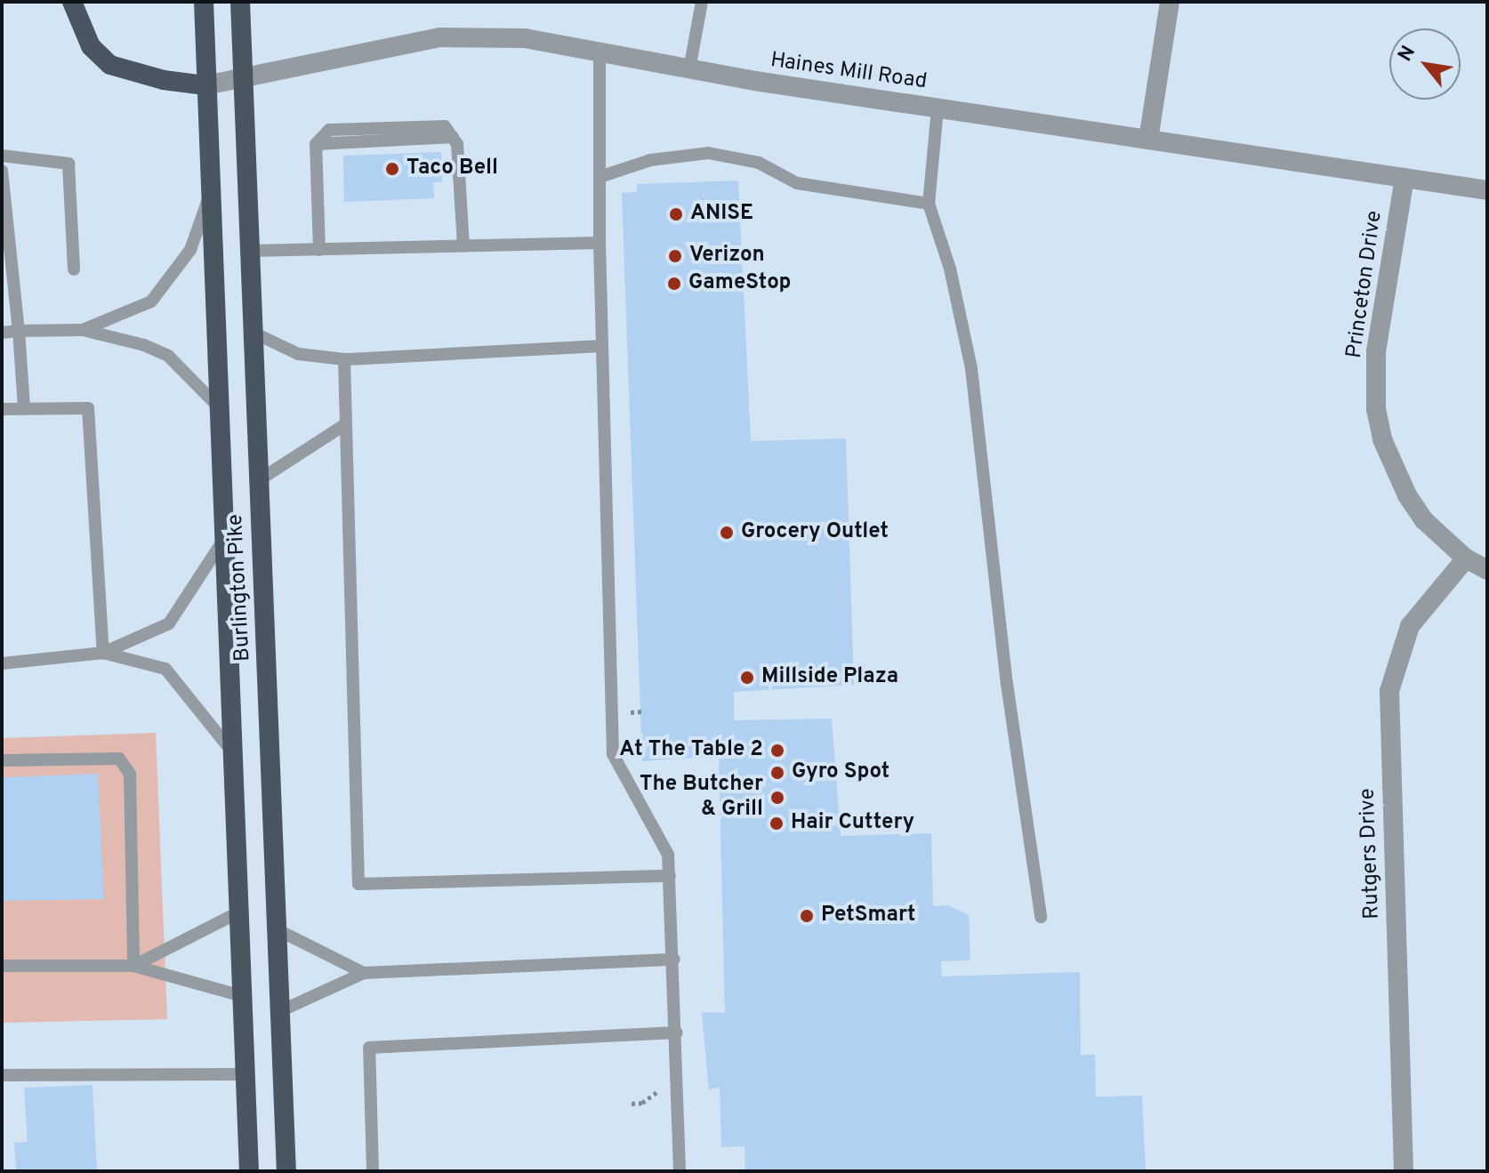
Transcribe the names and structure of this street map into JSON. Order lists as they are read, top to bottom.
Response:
{
  "streets": {
    "highway": ["Burlington Pike"],
    "street": ["Haines Mill Road", "Princeton Drive", "Rutgers Drive"]
  },
  "crossings": [
    ["Haines Mill Road", "Princeton Drive"],
    ["Haines Mill Road", "Burlington Pike"],
    ["Princeton Drive", "Rutgers Drive"]
  ],
  "places": [
    "Taco Bell",
    "ANISE",
    "Verizon",
    "GameStop",
    "Grocery Outlet",
    "Millside Plaza",
    "At The Table 2",
    "Gyro Spot",
    "The Butcher & Grill",
    "Hair Cuttery",
    "PetSmart"
  ],
  "north": "top left"
}
